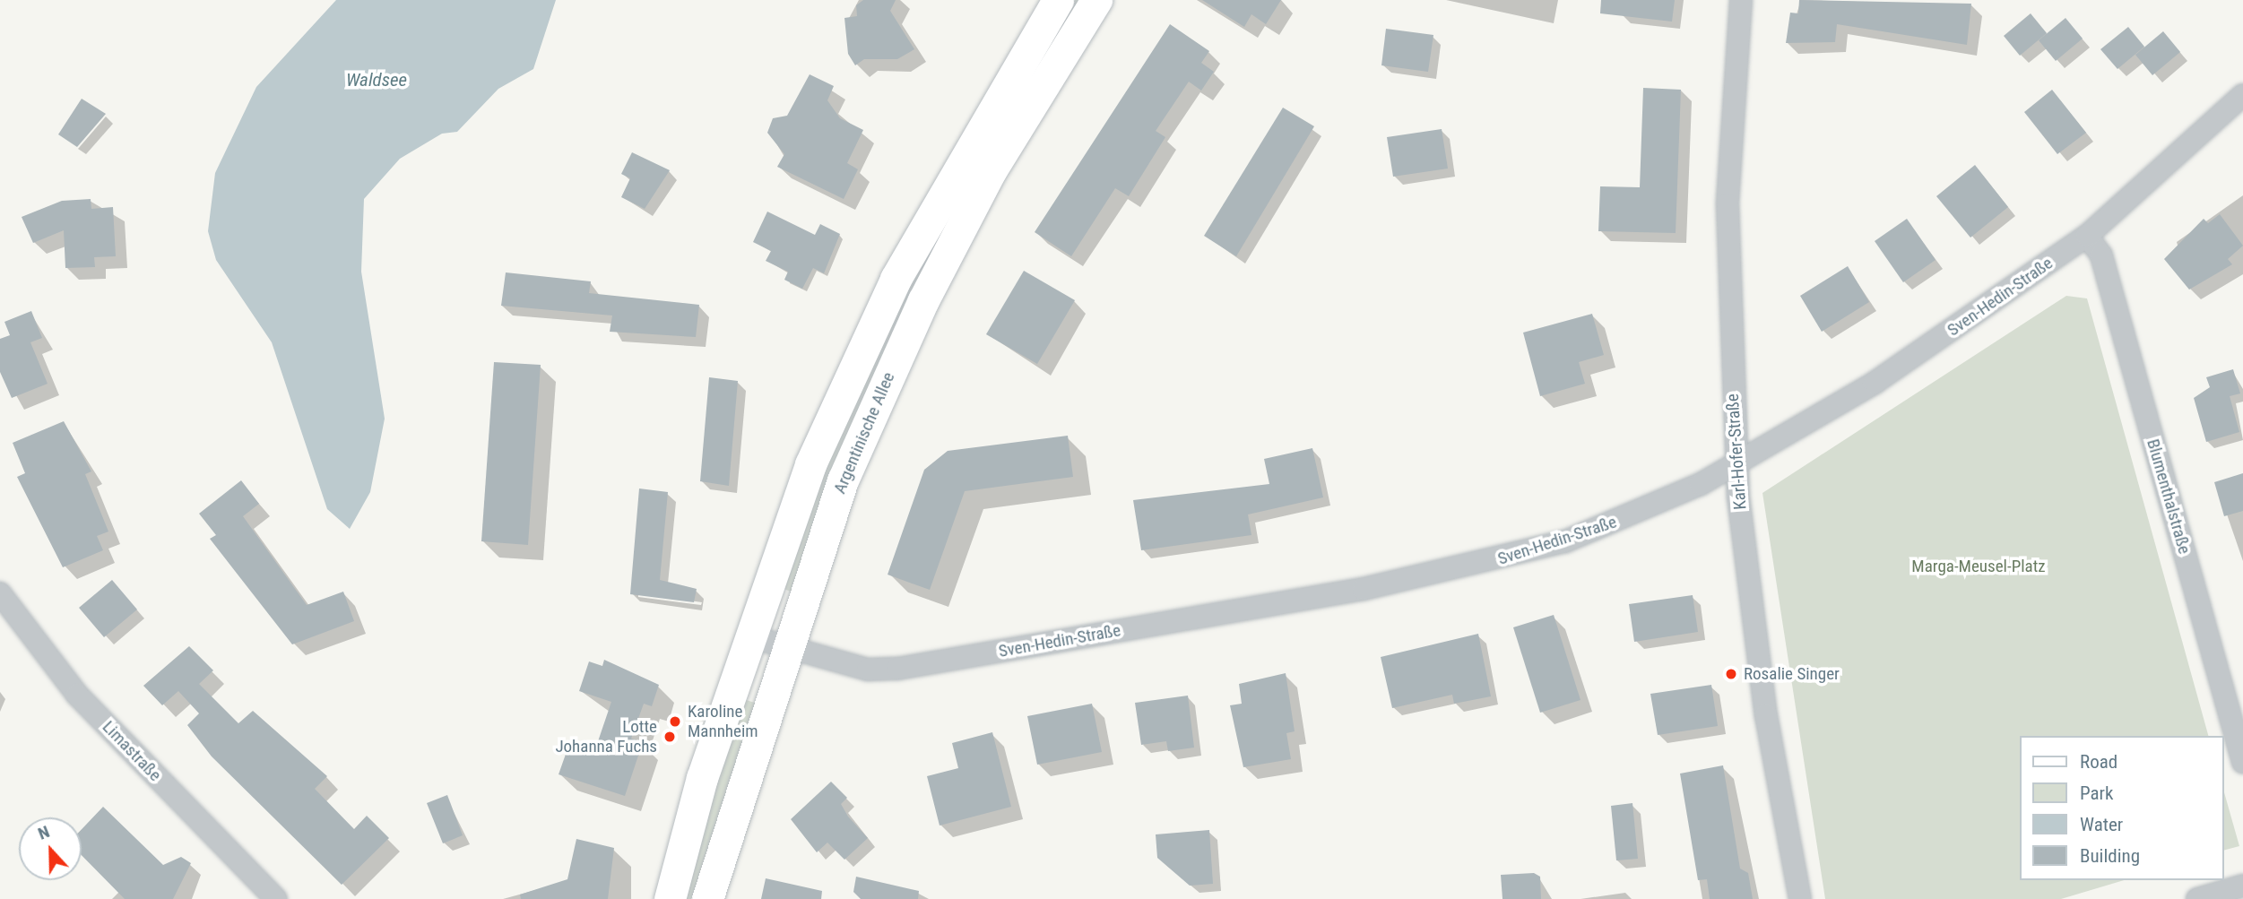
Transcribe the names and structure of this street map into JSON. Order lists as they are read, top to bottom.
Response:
{
  "streets": {
    "main road": ["Argentinische Allee"],
    "street": [
      "Sven-Hedin-Straße",
      "Karl-Hofer-Straße",
      "Blumenthalstraße",
      "Limastraße"
    ]
  },
  "crossings": [
    ["Sven-Hedin-Straße", "Argentinische Allee"],
    ["Sven-Hedin-Straße", "Karl-Hofer-Straße"],
    ["Sven-Hedin-Straße", "Blumenthalstraße"]
  ],
  "water": ["Waldsee"],
  "parks": ["Marga-Meusel-Platz"],
  "places": ["Rosalie Singer", "Karoline Mannheim", "Lotte Johanna Fuchs"],
  "legend": [
    "Road",
    "Park",
    "Water",
    "Building"
  ],
  "north": "top"
}
